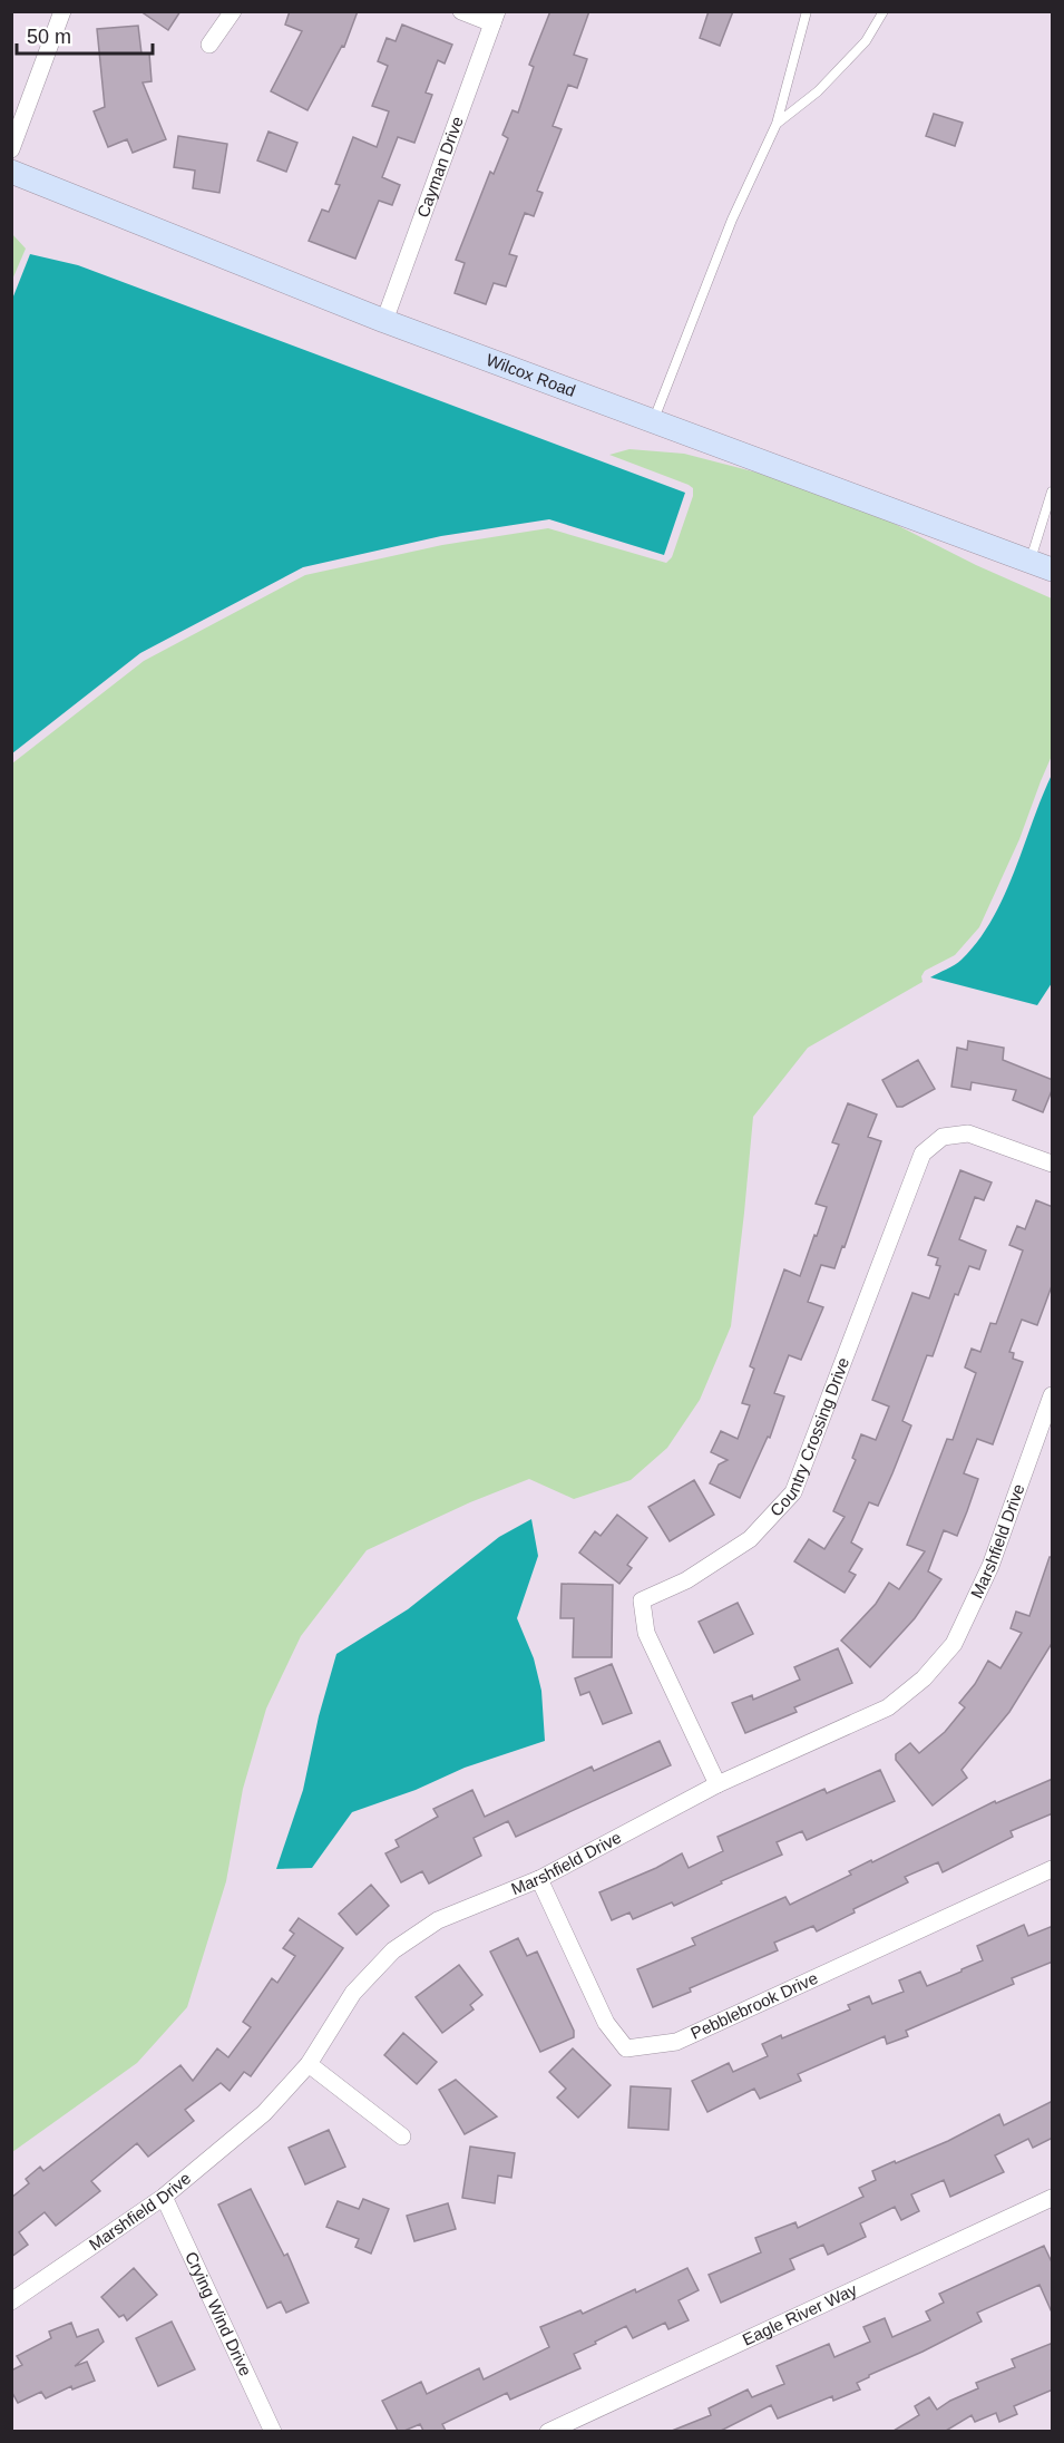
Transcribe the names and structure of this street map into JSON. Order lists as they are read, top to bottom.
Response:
{
  "streets": {
    "street": [
      "Cayman Drive",
      "Wilcox Road",
      "Country Crossing Drive",
      "Marshfield Drive",
      "Pebblebrook Drive",
      "Crying Wind Drive",
      "Eagle River Way"
    ]
  },
  "crossings": [
    ["Cayman Drive", "Wilcox Road"],
    ["Country Crossing Drive", "Marshfield Drive"],
    ["Marshfield Drive", "Pebblebrook Drive"],
    ["Marshfield Drive", "Crying Wind Drive"]
  ],
  "scale_bar": "50 m"
}
